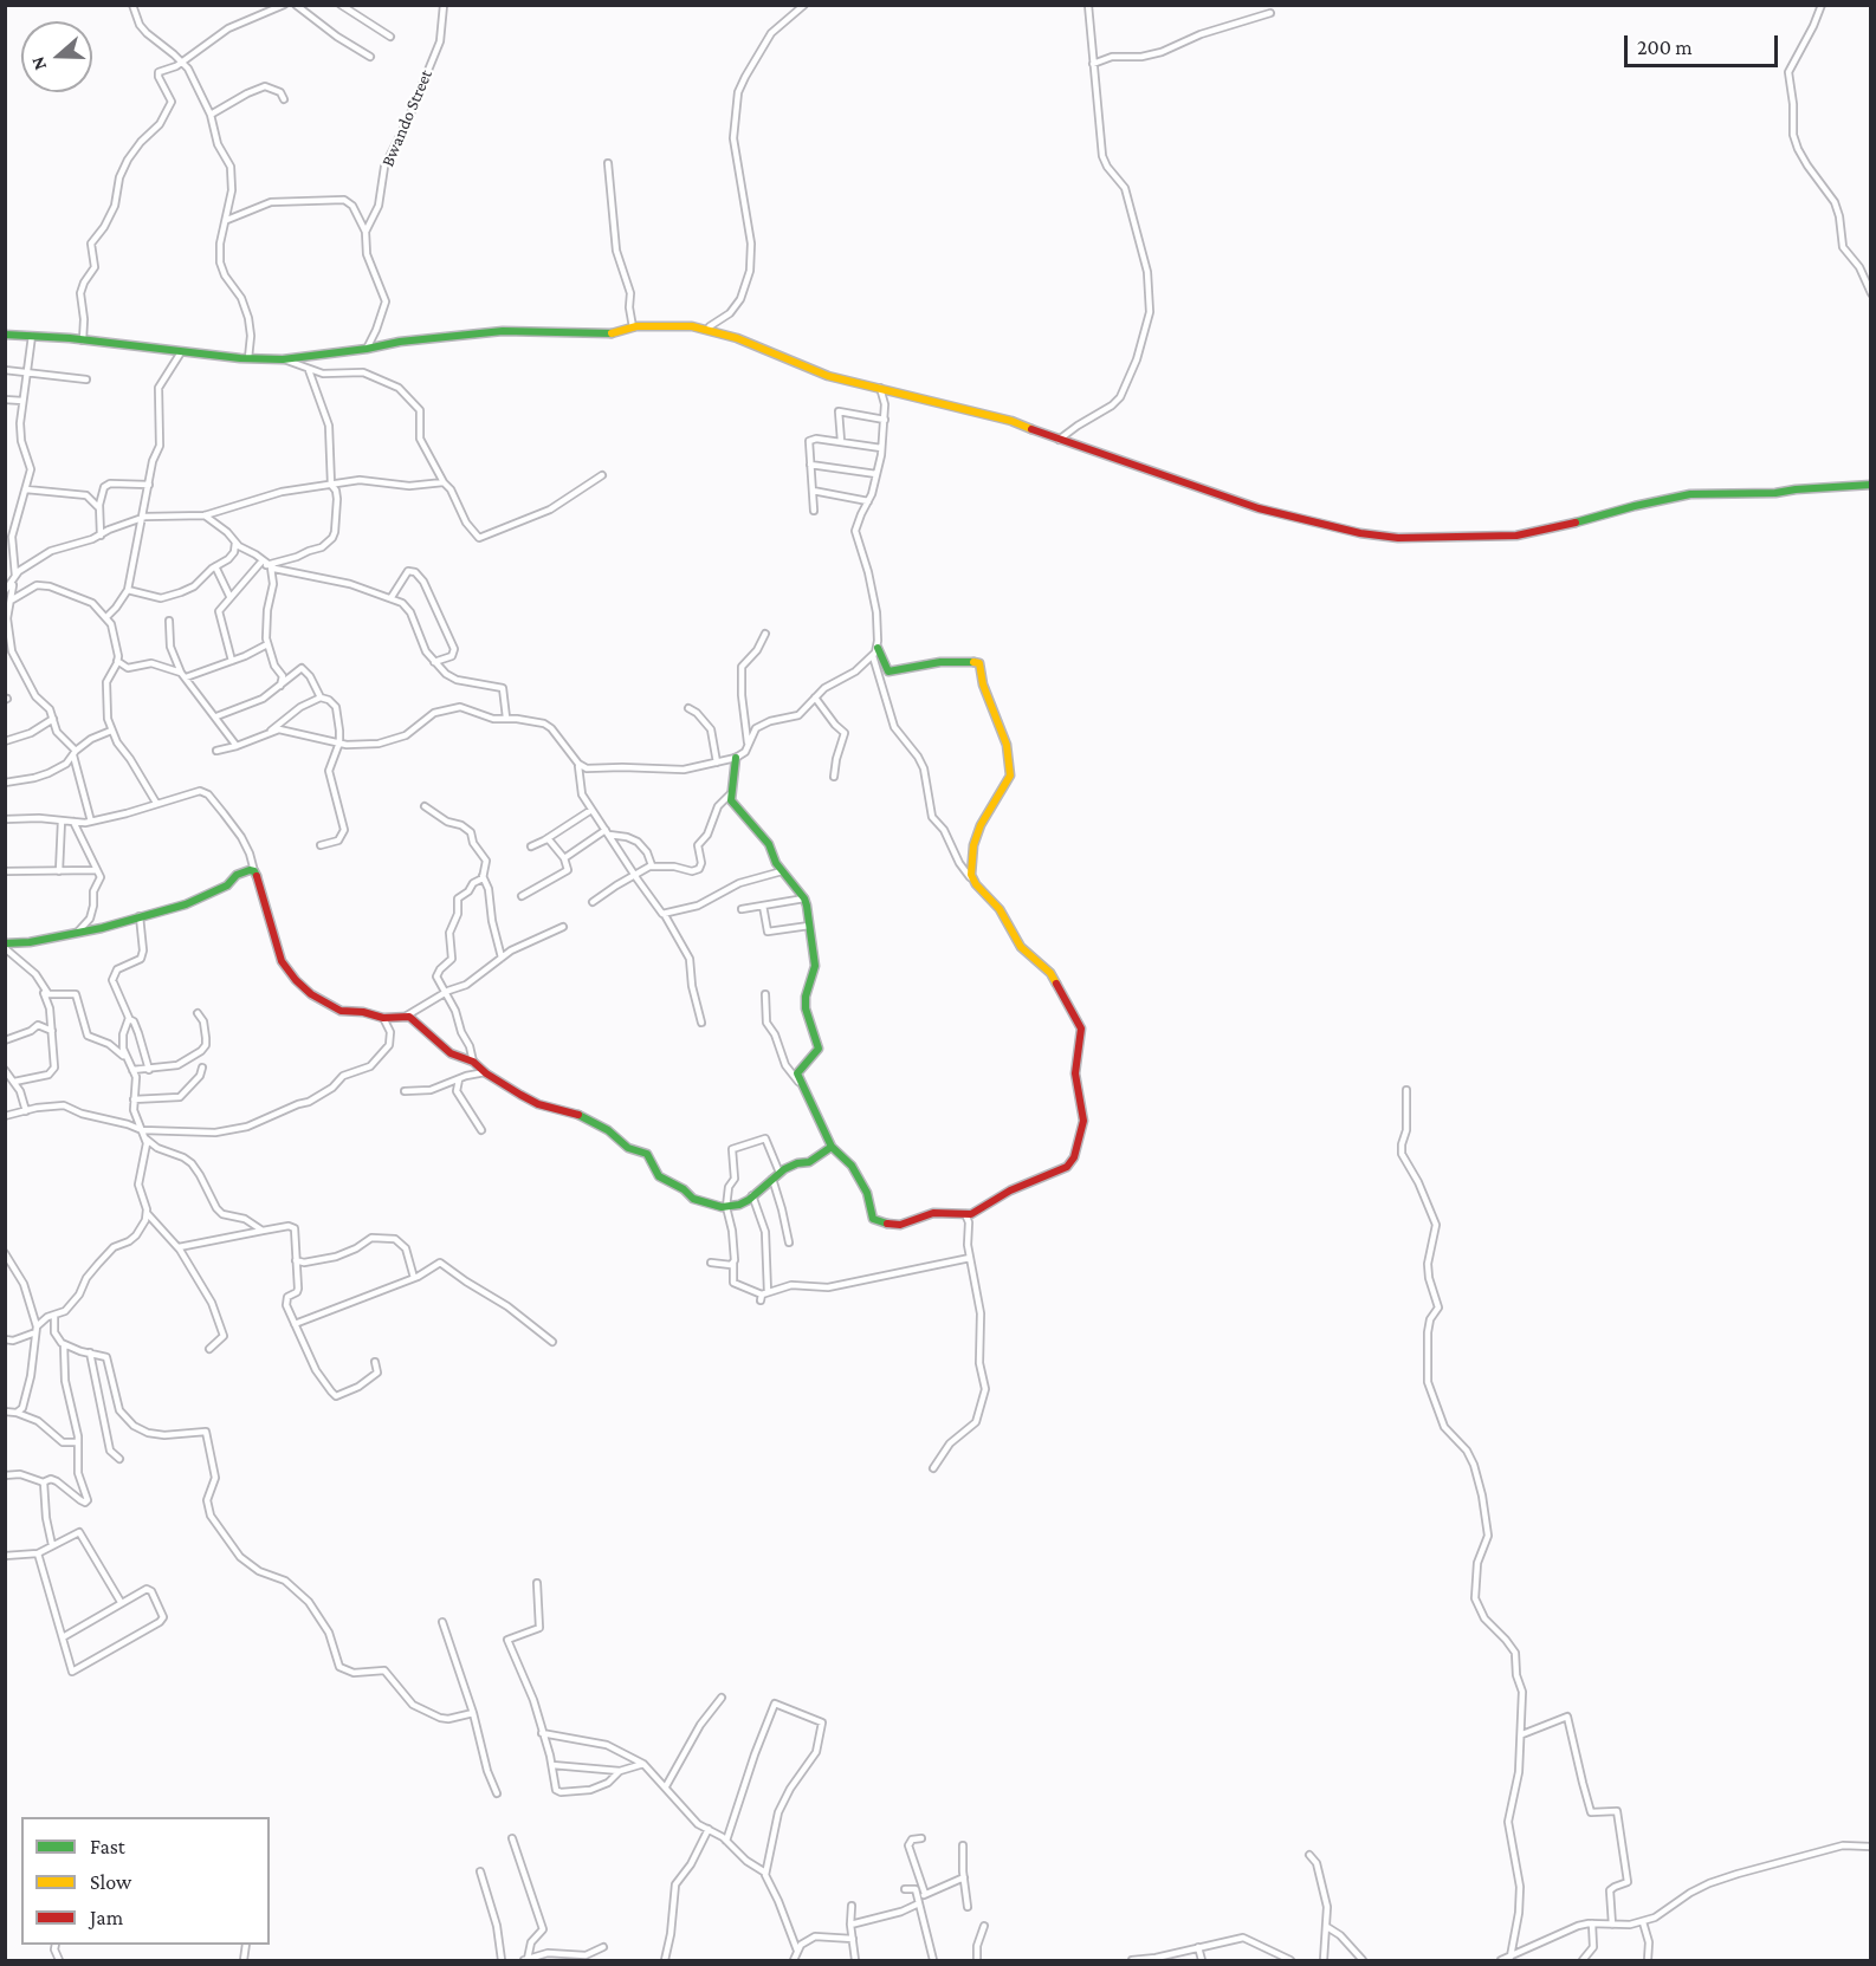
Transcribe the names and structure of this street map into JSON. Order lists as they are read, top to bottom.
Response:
{
  "streets": {
    "street": ["Bwando Street"]
  },
  "legend": ["Fast", "Slow", "Jam"],
  "scale_bar": "200 m",
  "north": "left"
}
